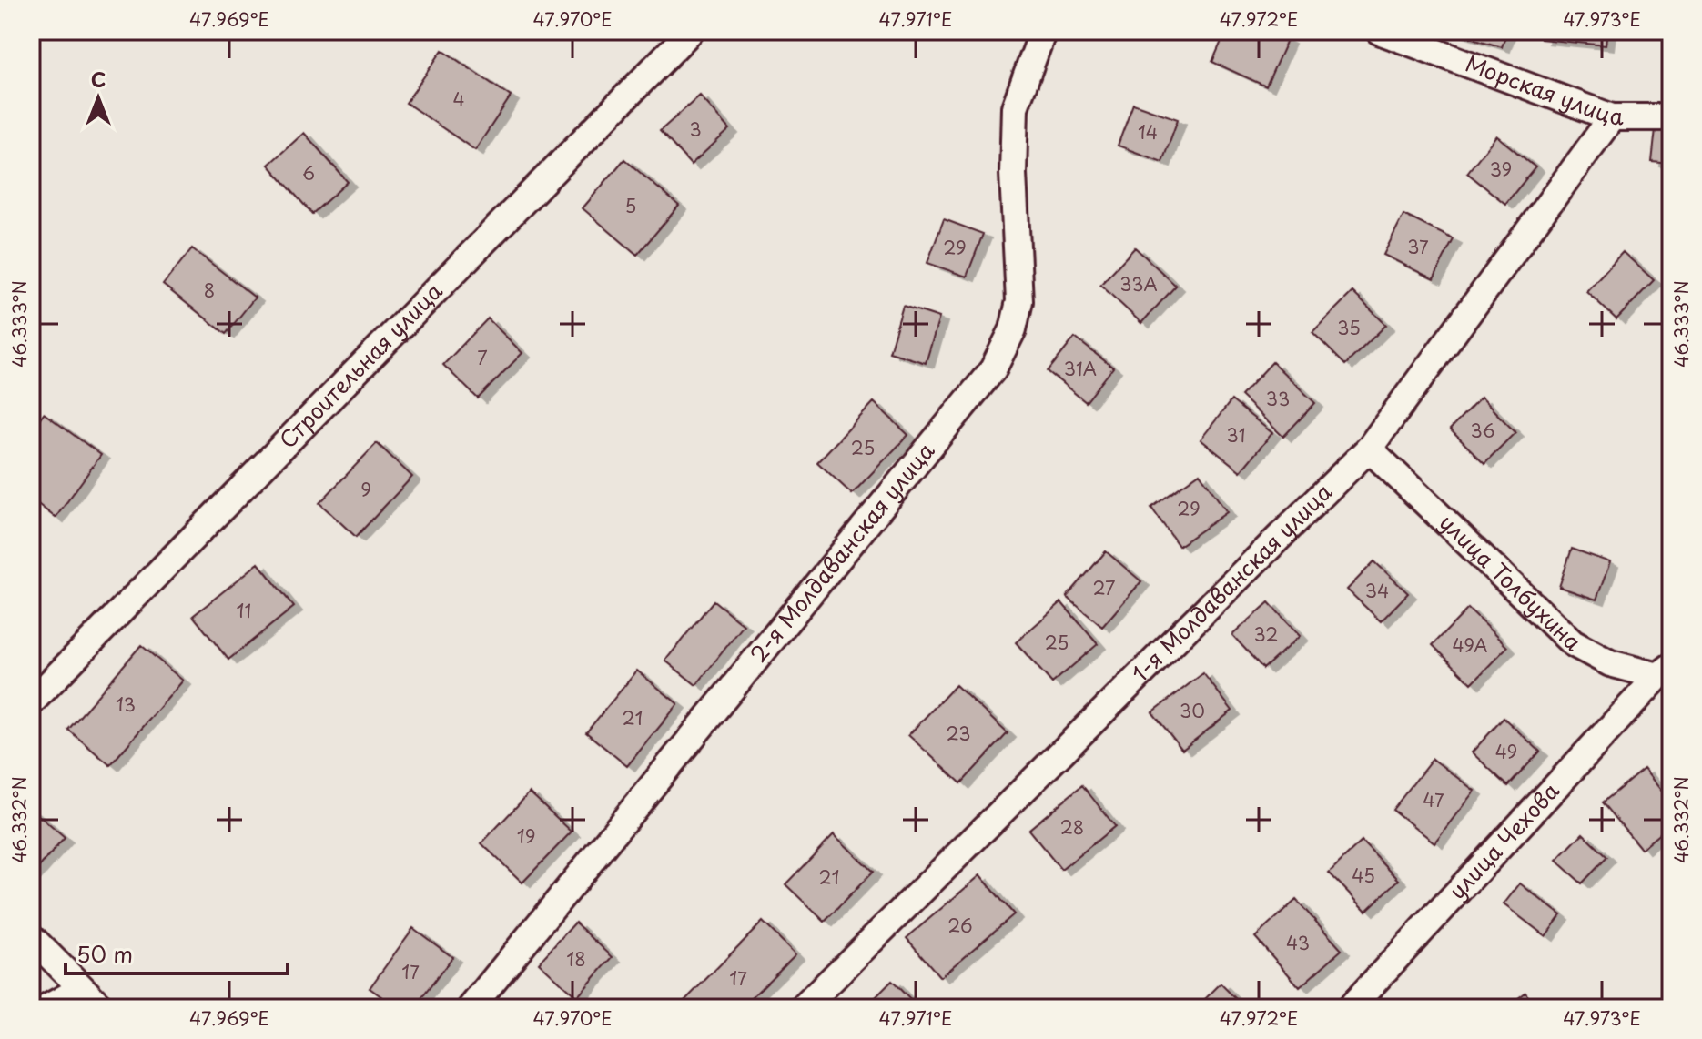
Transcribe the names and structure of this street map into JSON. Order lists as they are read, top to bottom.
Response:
{
  "streets": {
    "street": [
      "Морская улица",
      "Строительная улица",
      "2-я Молдаванская улица",
      "улица Толбухина",
      "1-я Молдаванская улица",
      "улица Чехова"
    ]
  },
  "crossings": [
    ["Морская улица", "1-я Молдаванская улица"],
    ["улица Толбухина", "1-я Молдаванская улица"],
    ["улица Толбухина", "улица Чехова"]
  ],
  "house_numbers": [
    "4",
    "3",
    "14",
    "39",
    "6",
    "5",
    "37",
    "29",
    "33А",
    "8",
    "35",
    "7",
    "31А",
    "33",
    "36",
    "31",
    "25",
    "9",
    "29",
    "27",
    "34",
    "11",
    "32",
    "25",
    "49А",
    "13",
    "30",
    "21",
    "23",
    "49",
    "47",
    "28",
    "19",
    "45",
    "21",
    "26",
    "43",
    "18",
    "17",
    "17"
  ],
  "scale_bar": "50 m",
  "north": "top",
  "coordinates": [
    "47.969°E",
    "47.970°E",
    "47.971°E",
    "47.972°E",
    "47.973°E",
    "46.333°N",
    "46.332°N"
  ]
}
